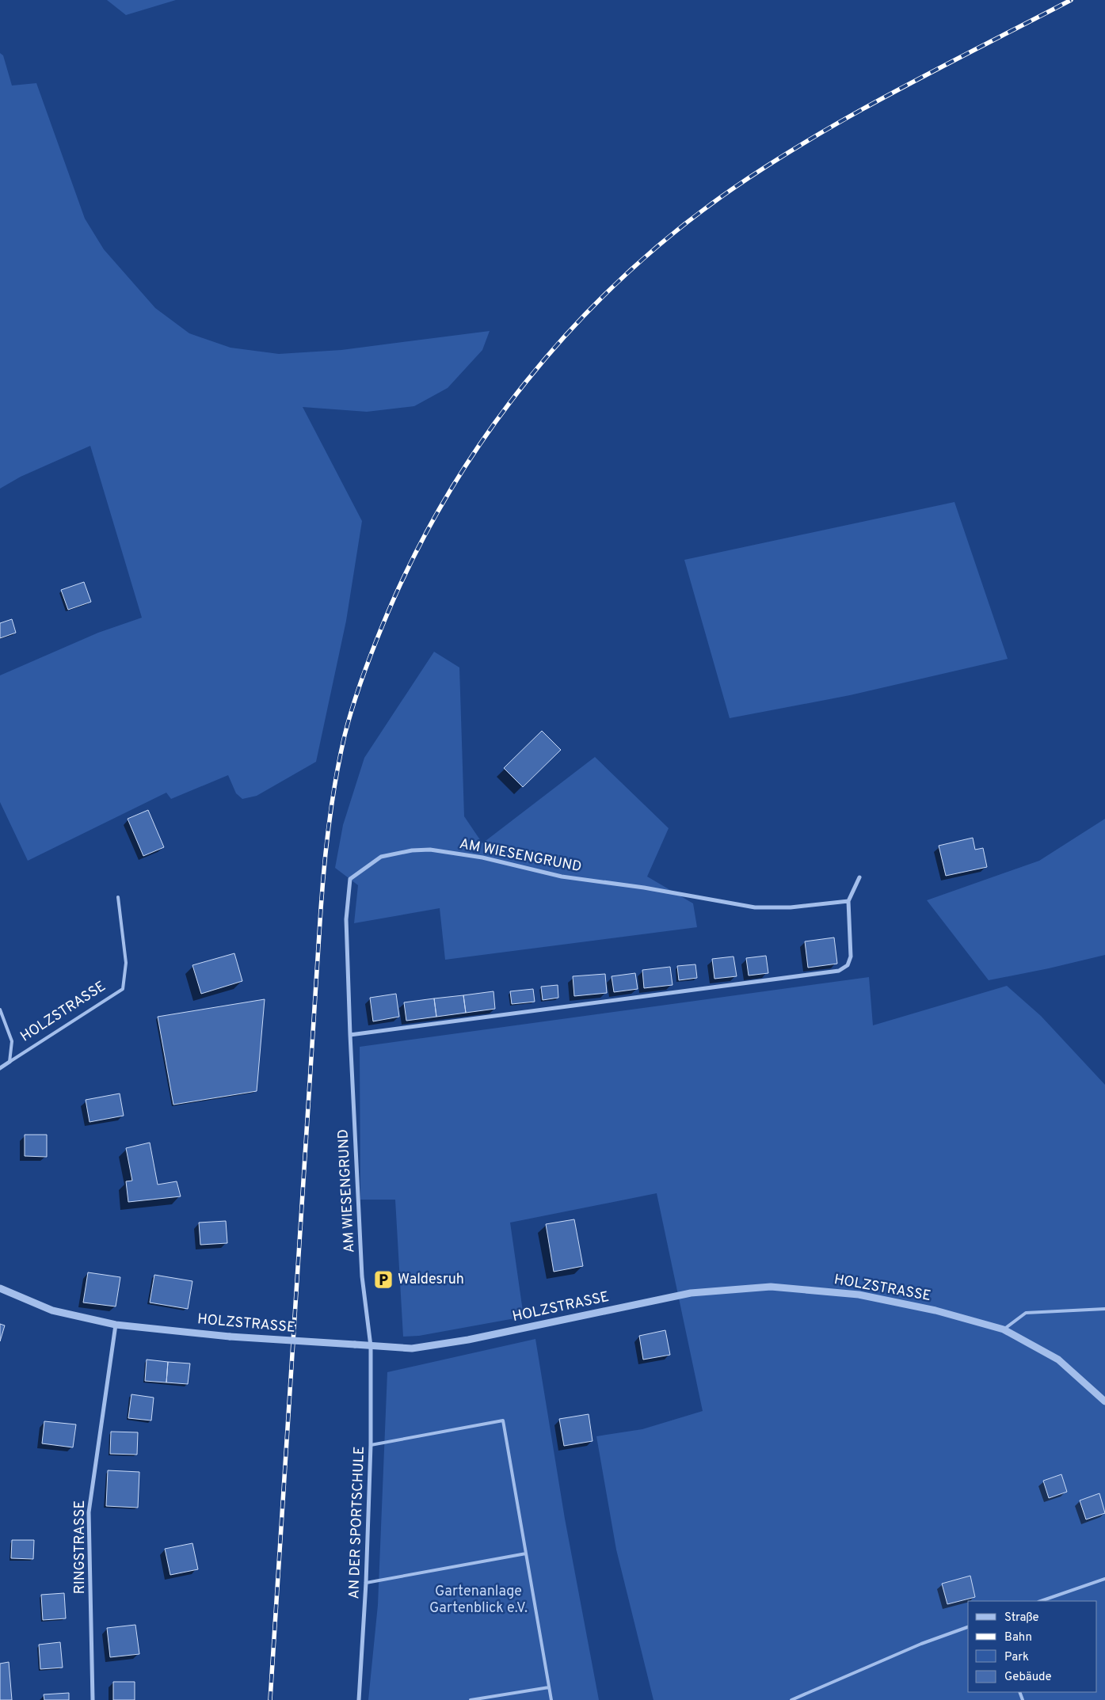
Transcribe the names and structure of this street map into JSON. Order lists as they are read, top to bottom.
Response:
{
  "streets": {
    "street": [
      "AM WIESENGRUND",
      "HOLZSTRASSE",
      "AN DER SPORTSCHULE",
      "RINGSTRASSE"
    ]
  },
  "crossings": [
    ["AM WIESENGRUND", "HOLZSTRASSE"],
    ["AM WIESENGRUND", "AN DER SPORTSCHULE"],
    ["HOLZSTRASSE", "AN DER SPORTSCHULE"],
    ["HOLZSTRASSE", "RINGSTRASSE"]
  ],
  "parks": ["Gartenanlage Gartenblick e.V."],
  "places": {
    "parking": ["Waldesruh"]
  },
  "legend": [
    "Straße",
    "Bahn",
    "Park",
    "Gebäude"
  ]
}
